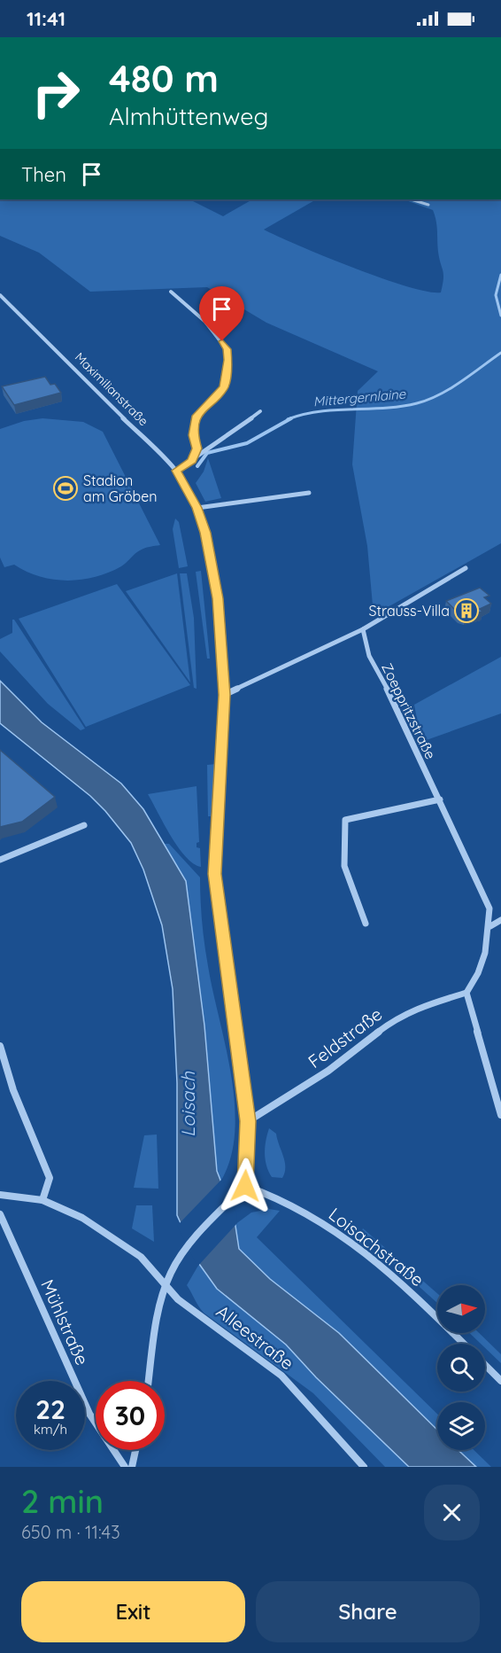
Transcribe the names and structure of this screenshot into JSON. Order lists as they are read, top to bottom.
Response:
{
  "streets": {
    "street": [
      "Maximilianstraße",
      "Zoeppritzstraße",
      "Feldstraße",
      "Loisachstraße",
      "Mühlstraße",
      "Alleestraße"
    ]
  },
  "crossings": [
    ["Maximilianstraße", "Feldstraße"],
    ["Maximilianstraße", "Loisachstraße"],
    ["Zoeppritzstraße", "Feldstraße"]
  ],
  "water": ["Mittergernlaine", "Loisach"],
  "places": {
    "sports": ["Stadion am Gröben"],
    "building": ["Strauss-Villa"]
  },
  "north": "right",
  "page": {
    "status": "11:41",
    "turn": ["480 m", "Almhüttenweg"],
    "then": "Then",
    "speed": "22 km/h",
    "limit": "30",
    "heading": ["2 min", "650 m · 11:43"],
    "buttons": ["Exit", "Share"]
  }
}
